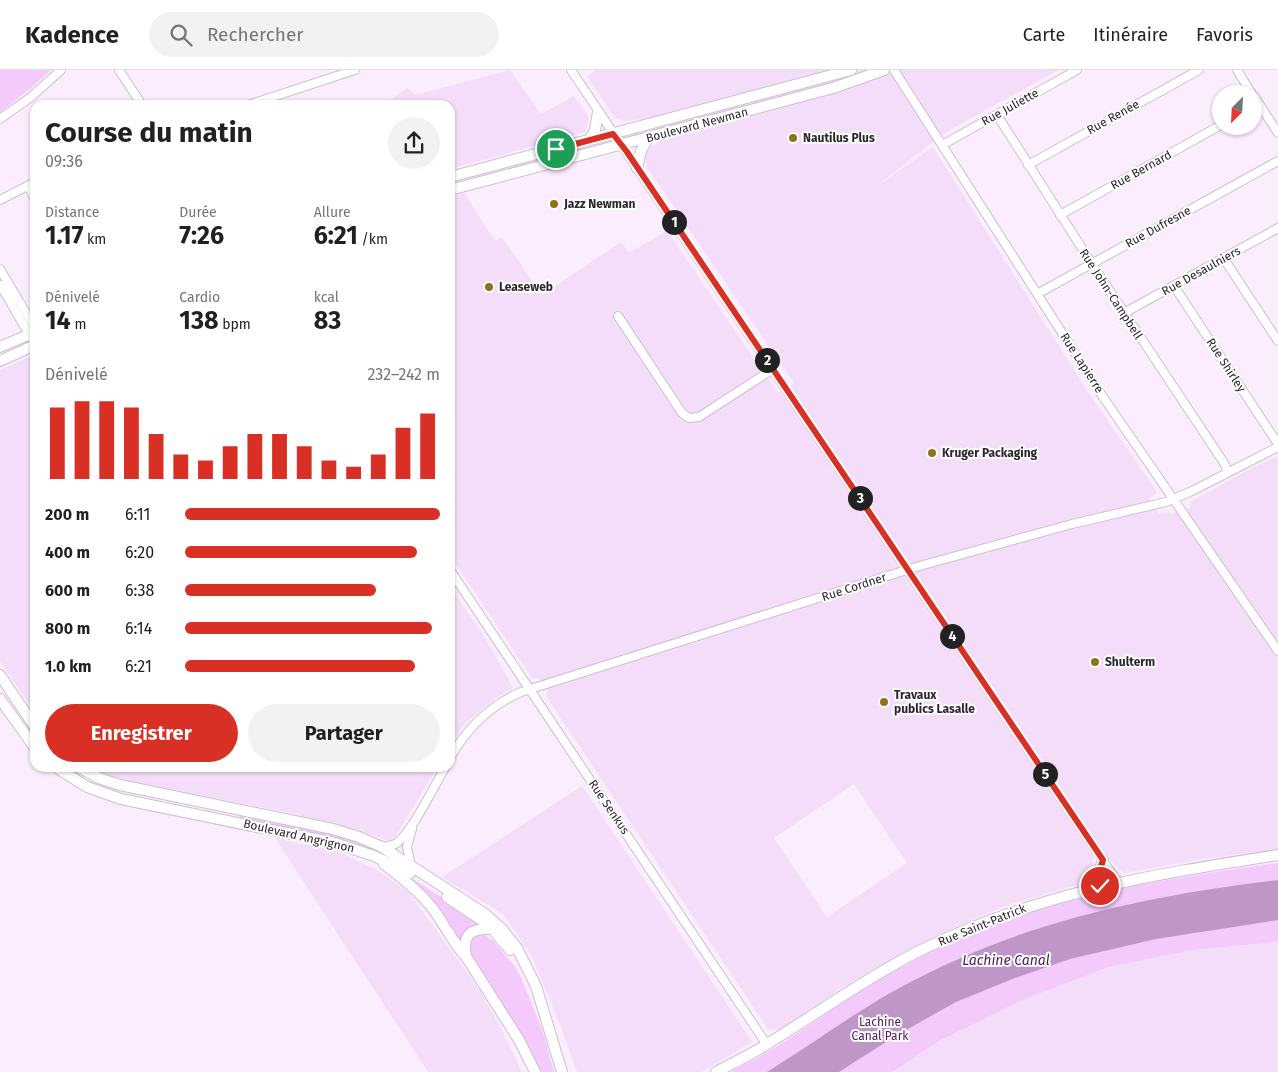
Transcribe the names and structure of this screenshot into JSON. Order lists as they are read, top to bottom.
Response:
{
  "streets": {
    "main road": ["Boulevard Newman", "Boulevard Angrignon", "Rue Saint-Patrick"],
    "street": [
      "Rue Juliette",
      "Rue Renée",
      "Rue Bernard",
      "Rue Dufresne",
      "Rue Desaulniers",
      "Rue John-Campbell",
      "Rue Lapierre",
      "Rue Shirley",
      "Rue Cordner",
      "Rue Senkus"
    ]
  },
  "crossings": [
    ["Rue Juliette", "Rue John-Campbell"],
    ["Rue Juliette", "Rue Lapierre"],
    ["Rue Renée", "Rue John-Campbell"],
    ["Rue Bernard", "Rue John-Campbell"],
    ["Rue Dufresne", "Rue John-Campbell"],
    ["Rue Dufresne", "Rue Lapierre"],
    ["Rue Desaulniers", "Rue John-Campbell"],
    ["Rue Desaulniers", "Rue Shirley"],
    ["Rue John-Campbell", "Rue Cordner"],
    ["Rue Lapierre", "Rue Cordner"],
    ["Rue Shirley", "Rue Cordner"],
    ["Rue Cordner", "Rue Senkus"],
    ["Rue Senkus", "Rue Saint-Patrick"]
  ],
  "water": ["Lachine Canal"],
  "parks": ["Lachine Canal Park"],
  "places": [
    "Nautilus Plus",
    "Jazz Newman",
    "Leaseweb",
    "Kruger Packaging",
    "Shulterm",
    "Travaux publics Lasalle"
  ],
  "north": "bottom left",
  "page": {
    "header": "Kadence",
    "search": "Rechercher",
    "nav": ["Carte", "Itinéraire", "Favoris"],
    "heading": ["Course du matin", "09:36"],
    "stats": [
      ["Distance", "1.17 km"],
      ["Durée", "7:26"],
      ["Allure", "6:21 /km"],
      ["Dénivelé", "14 m"],
      ["Cardio", "138 bpm"],
      ["kcal", "83"]
    ],
    "pins": [
      "1",
      "2",
      "3",
      "4",
      "5"
    ],
    "chart": ["Dénivelé", "232–242 m"],
    "list": [
      {
        "name": "200 m",
        "note": "6:11"
      },
      {
        "name": "400 m",
        "note": "6:20"
      },
      {
        "name": "600 m",
        "note": "6:38"
      },
      {
        "name": "800 m",
        "note": "6:14"
      },
      {
        "name": "1.0 km",
        "note": "6:21"
      }
    ],
    "buttons": ["Enregistrer", "Partager"]
  }
}
